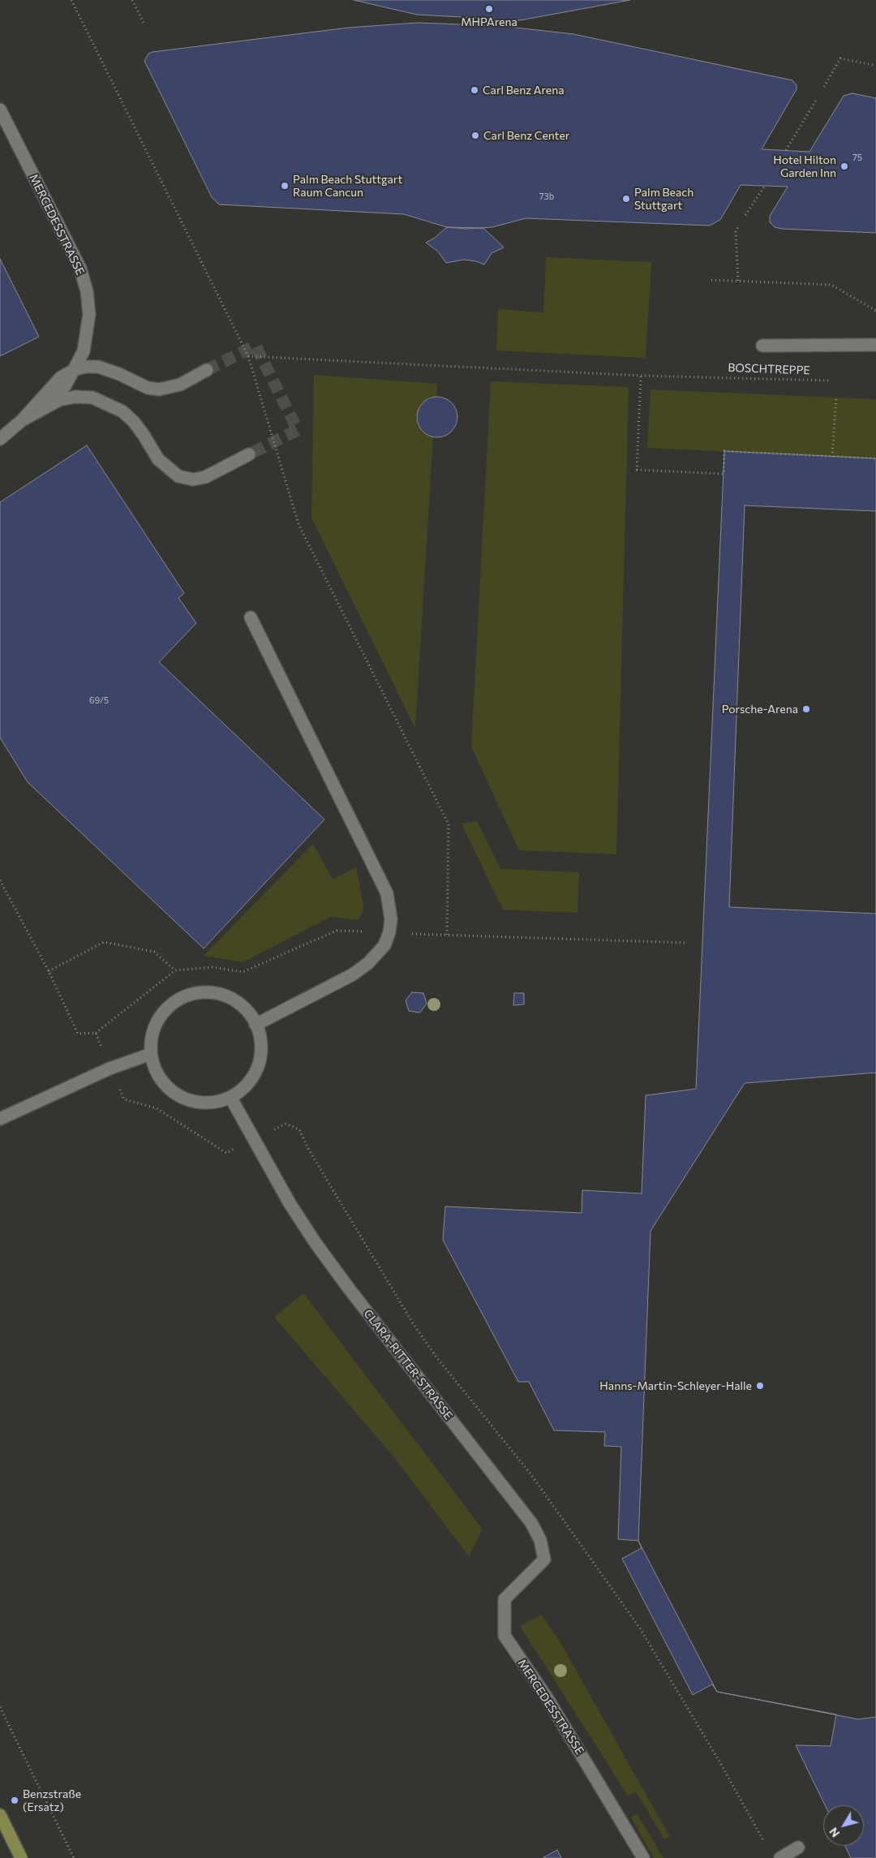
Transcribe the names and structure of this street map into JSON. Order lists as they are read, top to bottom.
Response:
{
  "streets": {
    "street": ["MERCEDESSTRASSE", "CLARA-RITTER-STRASSE"],
    "path": ["BOSCHTREPPE"]
  },
  "crossings": [
    ["MERCEDESSTRASSE", "CLARA-RITTER-STRASSE"]
  ],
  "places": [
    "MHPArena",
    "Carl Benz Arena",
    "Carl Benz Center",
    "Hotel Hilton Garden Inn",
    "Palm Beach Stuttgart Raum Cancun",
    "Palm Beach Stuttgart",
    "Porsche-Arena",
    "Hanns-Martin-Schleyer-Halle",
    "Benzstraße (Ersatz)"
  ],
  "house_numbers": ["75", "73b", "69/5"],
  "north": "bottom left"
}
